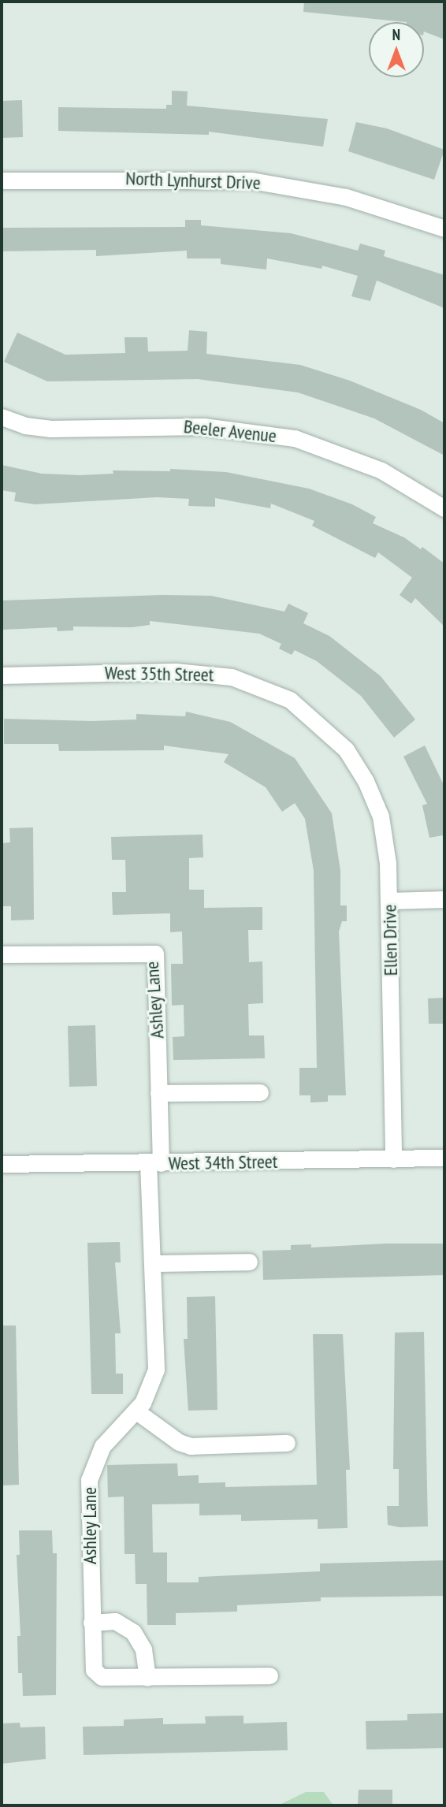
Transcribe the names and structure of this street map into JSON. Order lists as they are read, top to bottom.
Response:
{
  "streets": {
    "street": [
      "North Lynhurst Drive",
      "Beeler Avenue",
      "West 35th Street",
      "Ellen Drive",
      "Ashley Lane",
      "West 34th Street"
    ]
  },
  "crossings": [
    ["West 35th Street", "Ellen Drive"],
    ["Ellen Drive", "West 34th Street"],
    ["Ashley Lane", "West 34th Street"]
  ],
  "north": "top"
}
